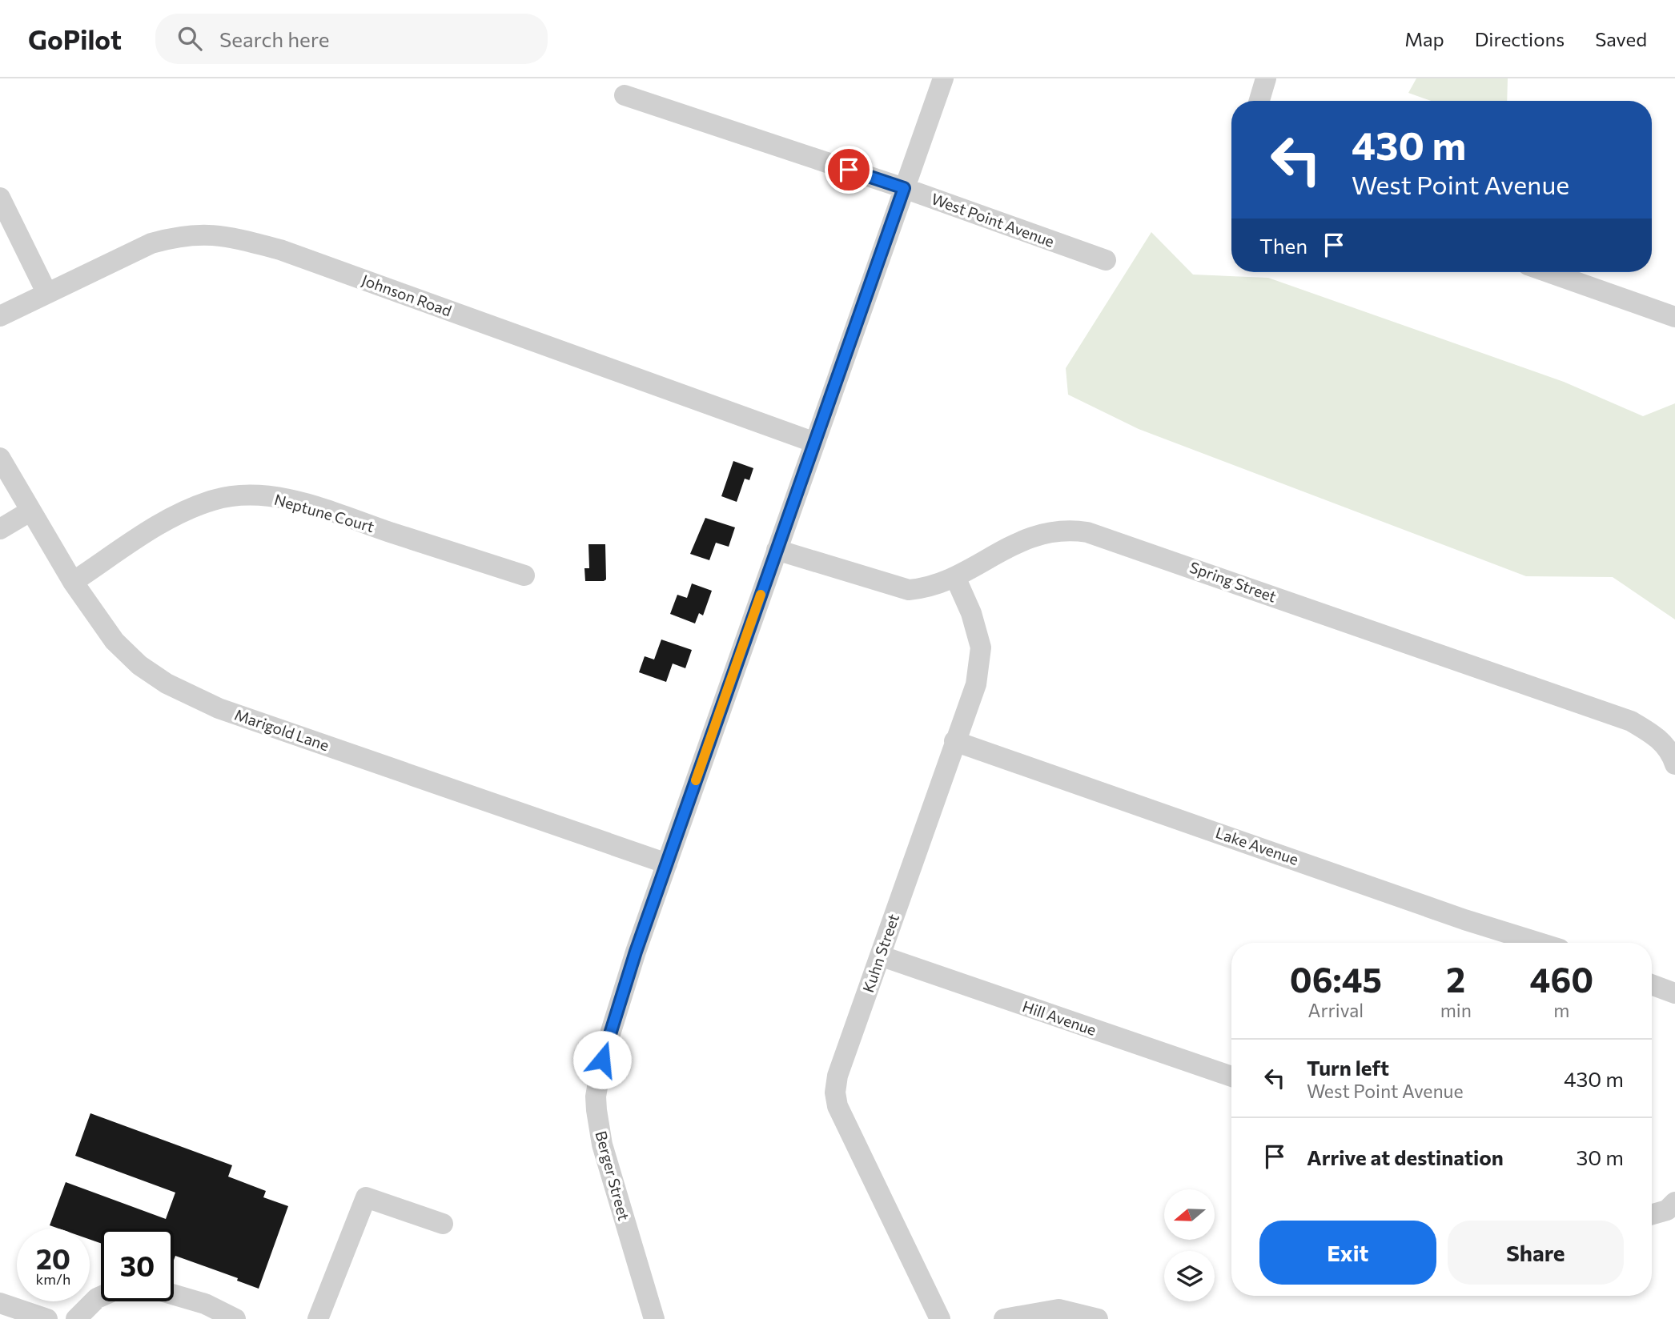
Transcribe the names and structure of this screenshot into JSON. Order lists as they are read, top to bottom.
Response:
{
  "streets": {
    "street": [
      "West Point Avenue",
      "Johnson Road",
      "Neptune Court",
      "Spring Street",
      "Marigold Lane",
      "Lake Avenue",
      "Kuhn Street",
      "Hill Avenue",
      "Berger Street"
    ]
  },
  "crossings": [
    ["West Point Avenue", "Berger Street"],
    ["Johnson Road", "Berger Street"],
    ["Neptune Court", "Marigold Lane"],
    ["Spring Street", "Kuhn Street"],
    ["Spring Street", "Berger Street"],
    ["Marigold Lane", "Berger Street"],
    ["Lake Avenue", "Kuhn Street"],
    ["Kuhn Street", "Hill Avenue"]
  ],
  "north": "left",
  "page": {
    "header": "GoPilot",
    "search": "Search here",
    "nav": ["Map", "Directions", "Saved"],
    "turn": ["430 m", "West Point Avenue"],
    "then": "Then",
    "eta": [
      "06:45",
      "Arrival",
      "2",
      "min",
      "460",
      "m"
    ],
    "list": [
      {
        "name": "Turn left",
        "note": "West Point Avenue",
        "value": "430 m"
      },
      {
        "name": "Arrive at destination",
        "value": "30 m"
      }
    ],
    "buttons": ["Exit", "Share"],
    "speed": "20 km/h",
    "limit": "30"
  }
}
